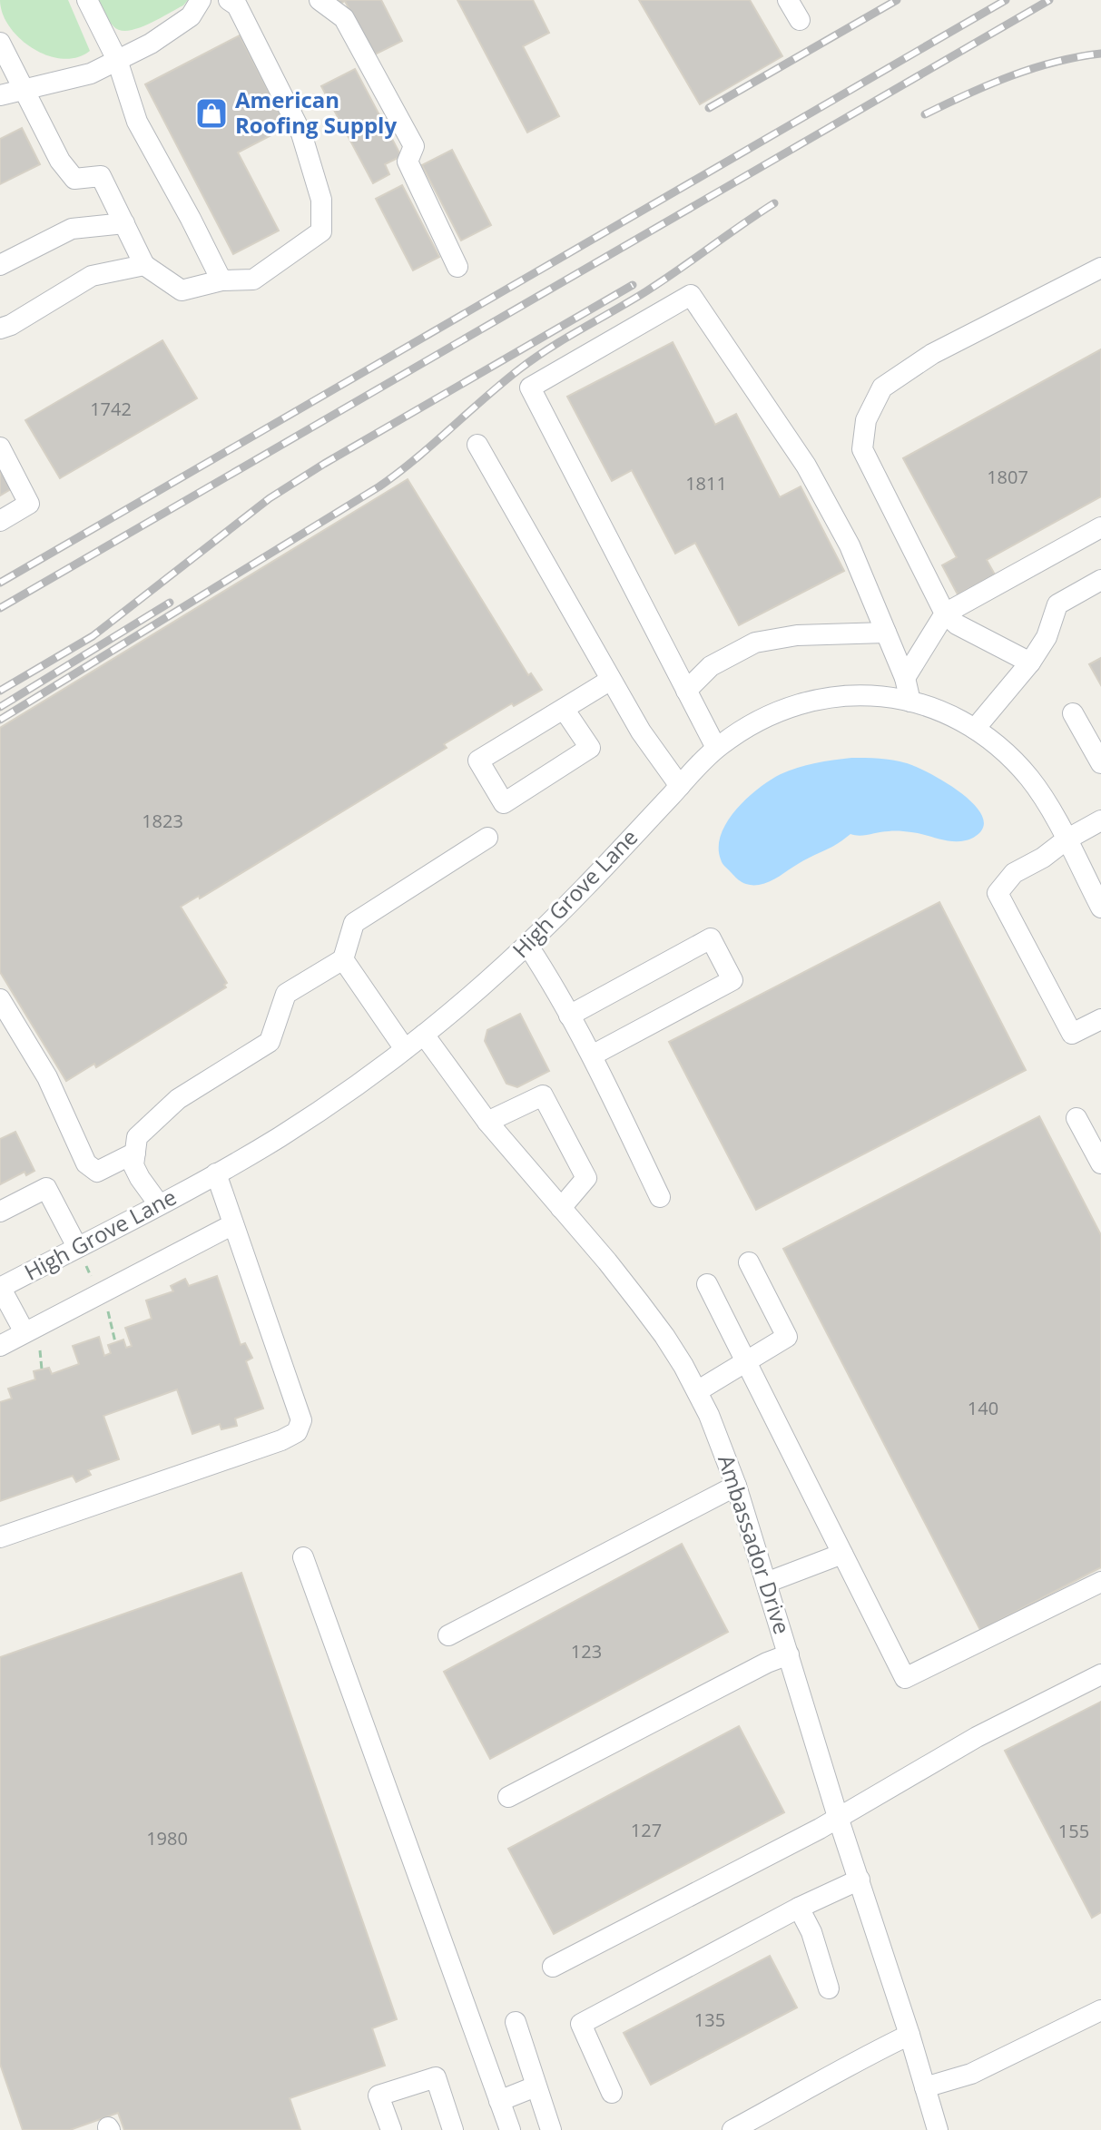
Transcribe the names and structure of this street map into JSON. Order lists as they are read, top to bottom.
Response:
{
  "streets": {
    "street": ["High Grove Lane", "Ambassador Drive"]
  },
  "crossings": [
    ["High Grove Lane", "Ambassador Drive"]
  ],
  "places": {
    "shop": ["American Roofing Supply"]
  },
  "house_numbers": [
    "1742",
    "1807",
    "1811",
    "1823",
    "140",
    "123",
    "127",
    "155",
    "1980",
    "135"
  ]
}
